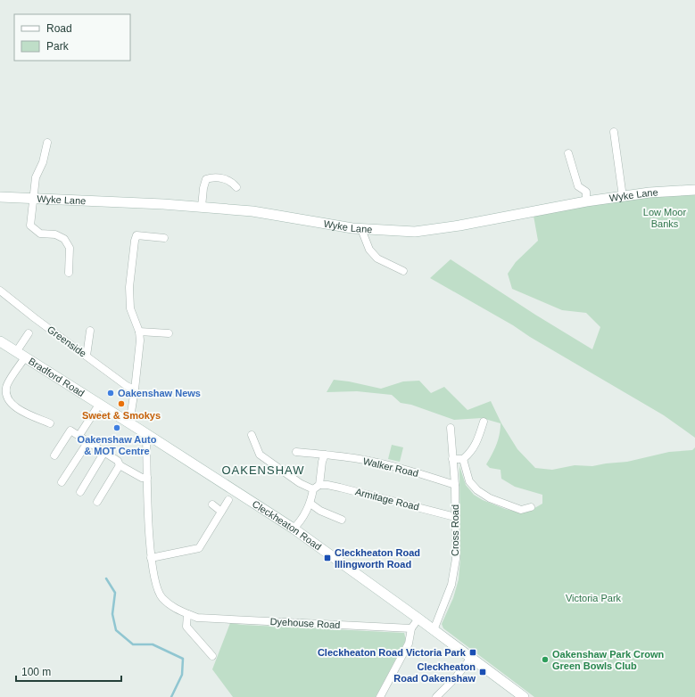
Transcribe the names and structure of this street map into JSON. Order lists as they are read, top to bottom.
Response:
{
  "streets": {
    "street": [
      "Wyke Lane",
      "Greenside",
      "Bradford Road",
      "Walker Road",
      "Armitage Road",
      "Cleckheaton Road",
      "Cross Road",
      "Dyehouse Road"
    ]
  },
  "crossings": [
    ["Bradford Road", "Cleckheaton Road"],
    ["Walker Road", "Cross Road"],
    ["Armitage Road", "Cross Road"],
    ["Cleckheaton Road", "Cross Road"],
    ["Cleckheaton Road", "Dyehouse Road"]
  ],
  "districts": ["OAKENSHAW"],
  "parks": ["Low Moor Banks", "Victoria Park"],
  "places": {
    "other": [
      "Oakenshaw News",
      "Sweet & Smokys",
      "Oakenshaw Auto & MOT Centre",
      "Oakenshaw Park Crown Green Bowls Club"
    ],
    "transit": ["Cleckheaton Road Illingworth Road", "Cleckheaton Road Victoria Park", "Cleckheaton Road Oakenshaw"]
  },
  "legend": ["Road", "Park"],
  "scale_bar": "100 m"
}
